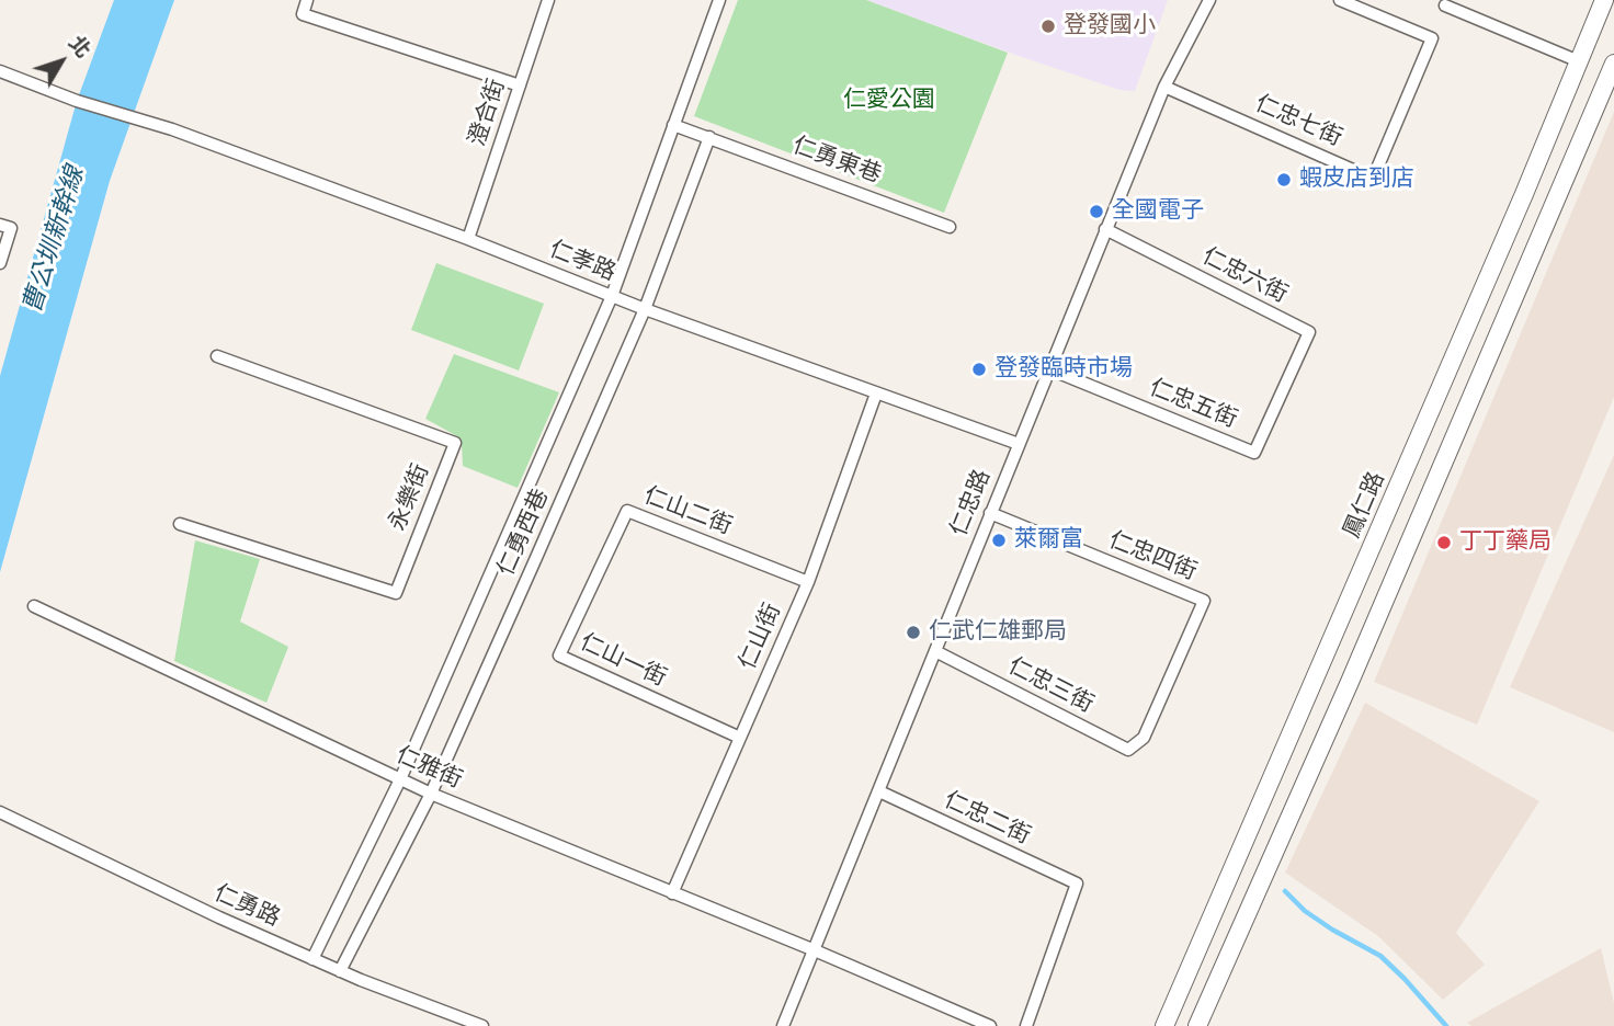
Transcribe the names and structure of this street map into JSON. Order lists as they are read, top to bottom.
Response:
{
  "streets": {
    "main road": ["鳳仁路"],
    "street": [
      "澄合街",
      "仁忠七街",
      "仁勇東巷",
      "仁孝路",
      "仁忠六街",
      "仁忠五街",
      "永樂街",
      "仁忠路",
      "仁山二街",
      "仁勇西巷",
      "仁忠四街",
      "仁山街",
      "仁山一街",
      "仁忠三街",
      "仁雅街",
      "仁忠二街",
      "仁勇路"
    ]
  },
  "crossings": [
    ["澄合街", "仁孝路"],
    ["仁忠七街", "仁忠路"],
    ["仁勇東巷", "仁勇西巷"],
    ["仁孝路", "仁忠路"],
    ["仁孝路", "仁勇西巷"],
    ["仁孝路", "仁山街"],
    ["仁忠六街", "仁忠五街"],
    ["仁忠六街", "仁忠路"],
    ["仁忠五街", "仁忠路"],
    ["仁忠路", "仁忠四街"],
    ["仁忠路", "仁忠三街"],
    ["仁忠路", "仁雅街"],
    ["仁忠路", "仁忠二街"],
    ["仁山二街", "仁山街"],
    ["仁山二街", "仁山一街"],
    ["仁勇西巷", "仁雅街"],
    ["仁勇西巷", "仁勇路"],
    ["仁忠四街", "仁忠三街"],
    ["仁山街", "仁山一街"],
    ["仁山街", "仁雅街"]
  ],
  "water": ["曹公圳新幹線"],
  "parks": ["仁愛公園"],
  "places": [
    "登發國小",
    "蝦皮店到店",
    "全國電子",
    "登發臨時市場",
    "萊爾富",
    "丁丁藥局",
    "仁武仁雄郵局"
  ],
  "north": "top right"
}
